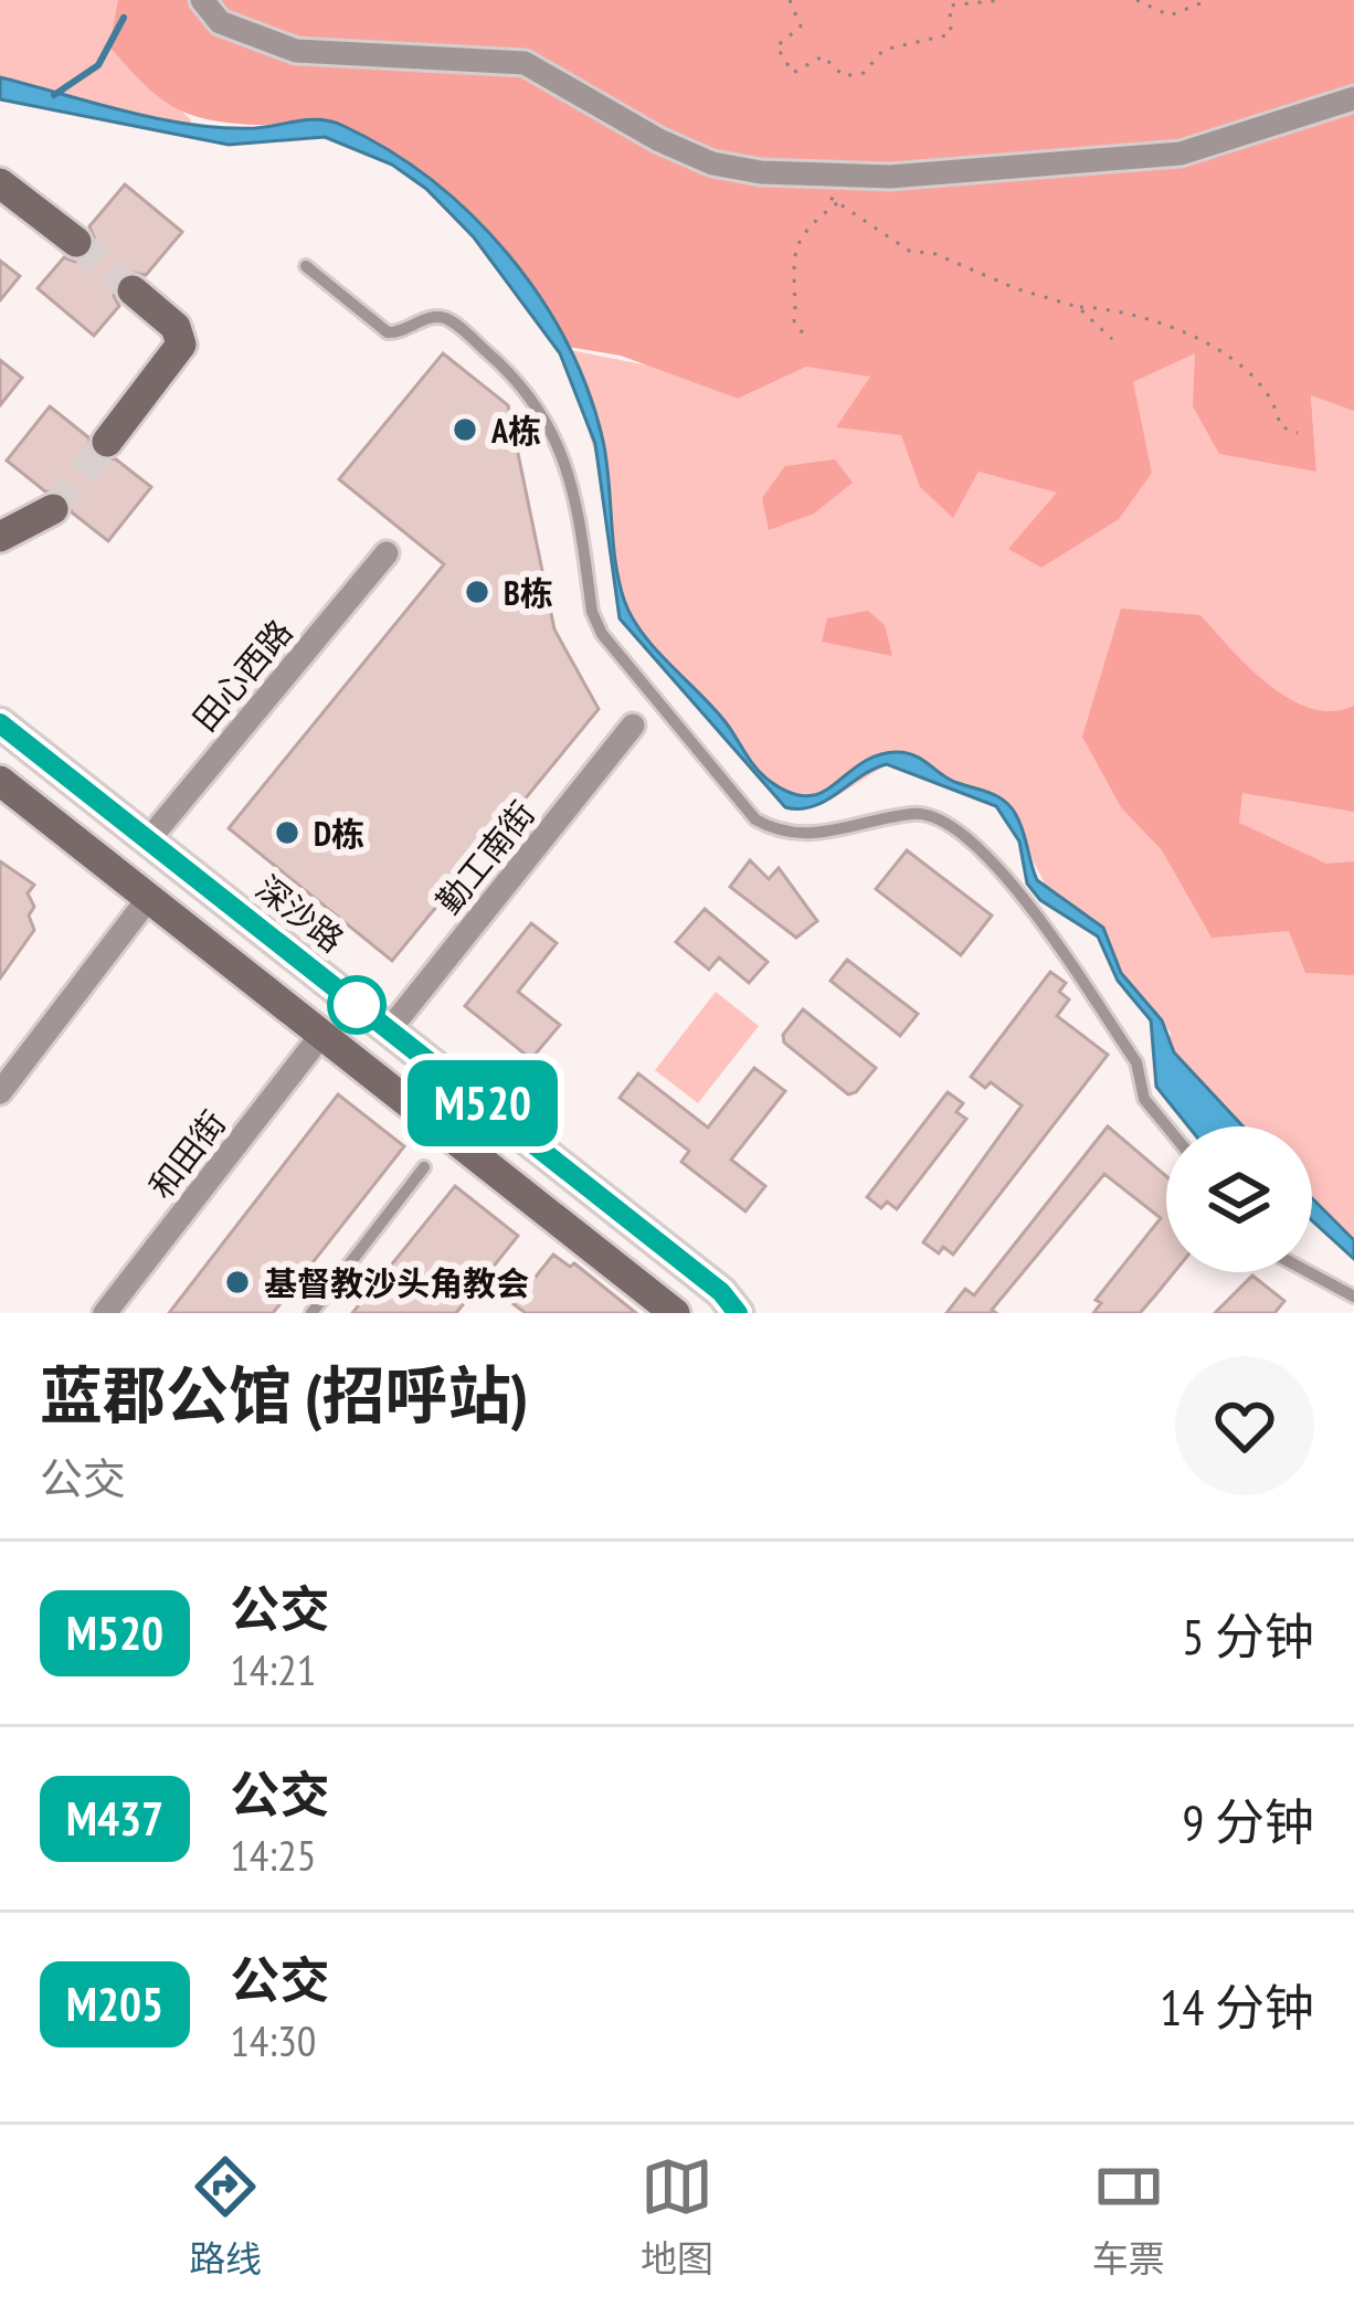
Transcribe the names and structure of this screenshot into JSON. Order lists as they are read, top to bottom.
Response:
{
  "streets": {
    "main road": ["深沙路"],
    "street": ["田心西路", "勤工南街", "和田街"]
  },
  "crossings": [
    ["田心西路", "深沙路"],
    ["勤工南街", "深沙路"]
  ],
  "places": [
    "A栋",
    "B栋",
    "D栋",
    "基督教沙头角教会"
  ],
  "lines": ["bus line M520"],
  "page": {
    "on_map": "M520",
    "heading": ["蓝郡公馆 (招呼站)", "公交"],
    "list": [
      {
        "mark": "M520",
        "name": "公交",
        "note": "14:21",
        "value": "5 分钟"
      },
      {
        "mark": "M437",
        "name": "公交",
        "note": "14:25",
        "value": "9 分钟"
      },
      {
        "mark": "M205",
        "name": "公交",
        "note": "14:30",
        "value": "14 分钟"
      }
    ],
    "tabs": ["路线", "地图", "车票"]
  }
}
